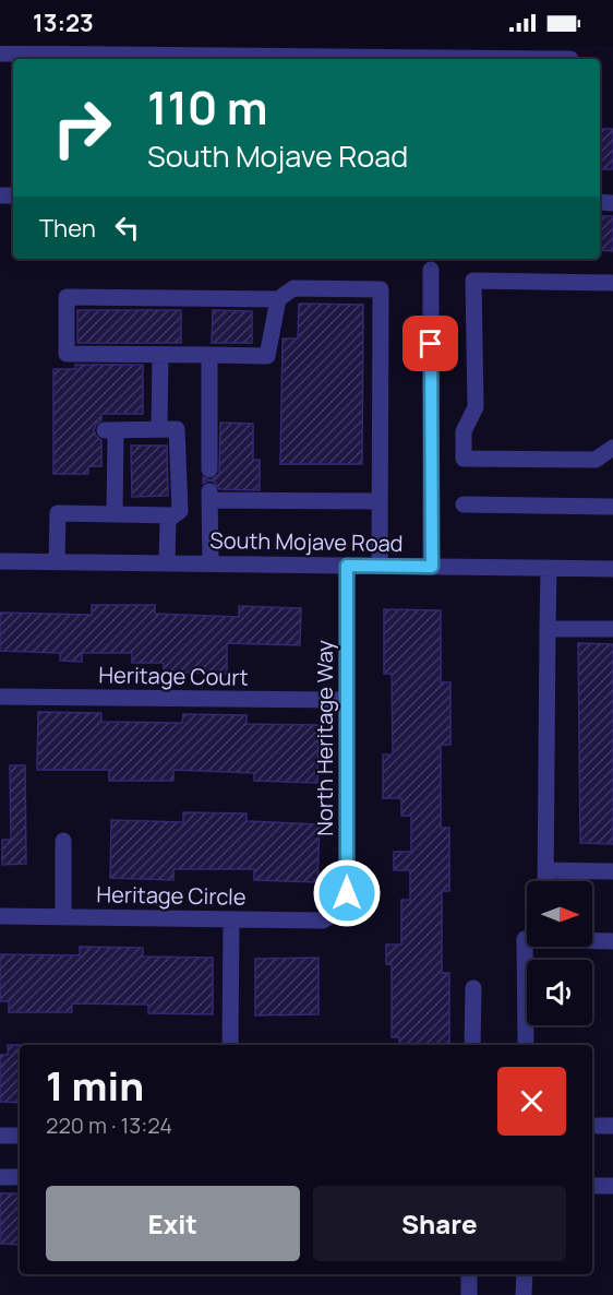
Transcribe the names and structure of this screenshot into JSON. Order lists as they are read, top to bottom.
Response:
{
  "streets": {
    "street": [
      "South Mojave Road",
      "Heritage Court",
      "North Heritage Way",
      "Heritage Circle"
    ]
  },
  "crossings": [
    ["South Mojave Road", "North Heritage Way"],
    ["Heritage Court", "North Heritage Way"],
    ["North Heritage Way", "Heritage Circle"]
  ],
  "north": "right",
  "page": {
    "status": "13:23",
    "turn": ["110 m", "South Mojave Road"],
    "then": "Then",
    "heading": ["1 min", "220 m · 13:24"],
    "buttons": ["Exit", "Share"]
  }
}
